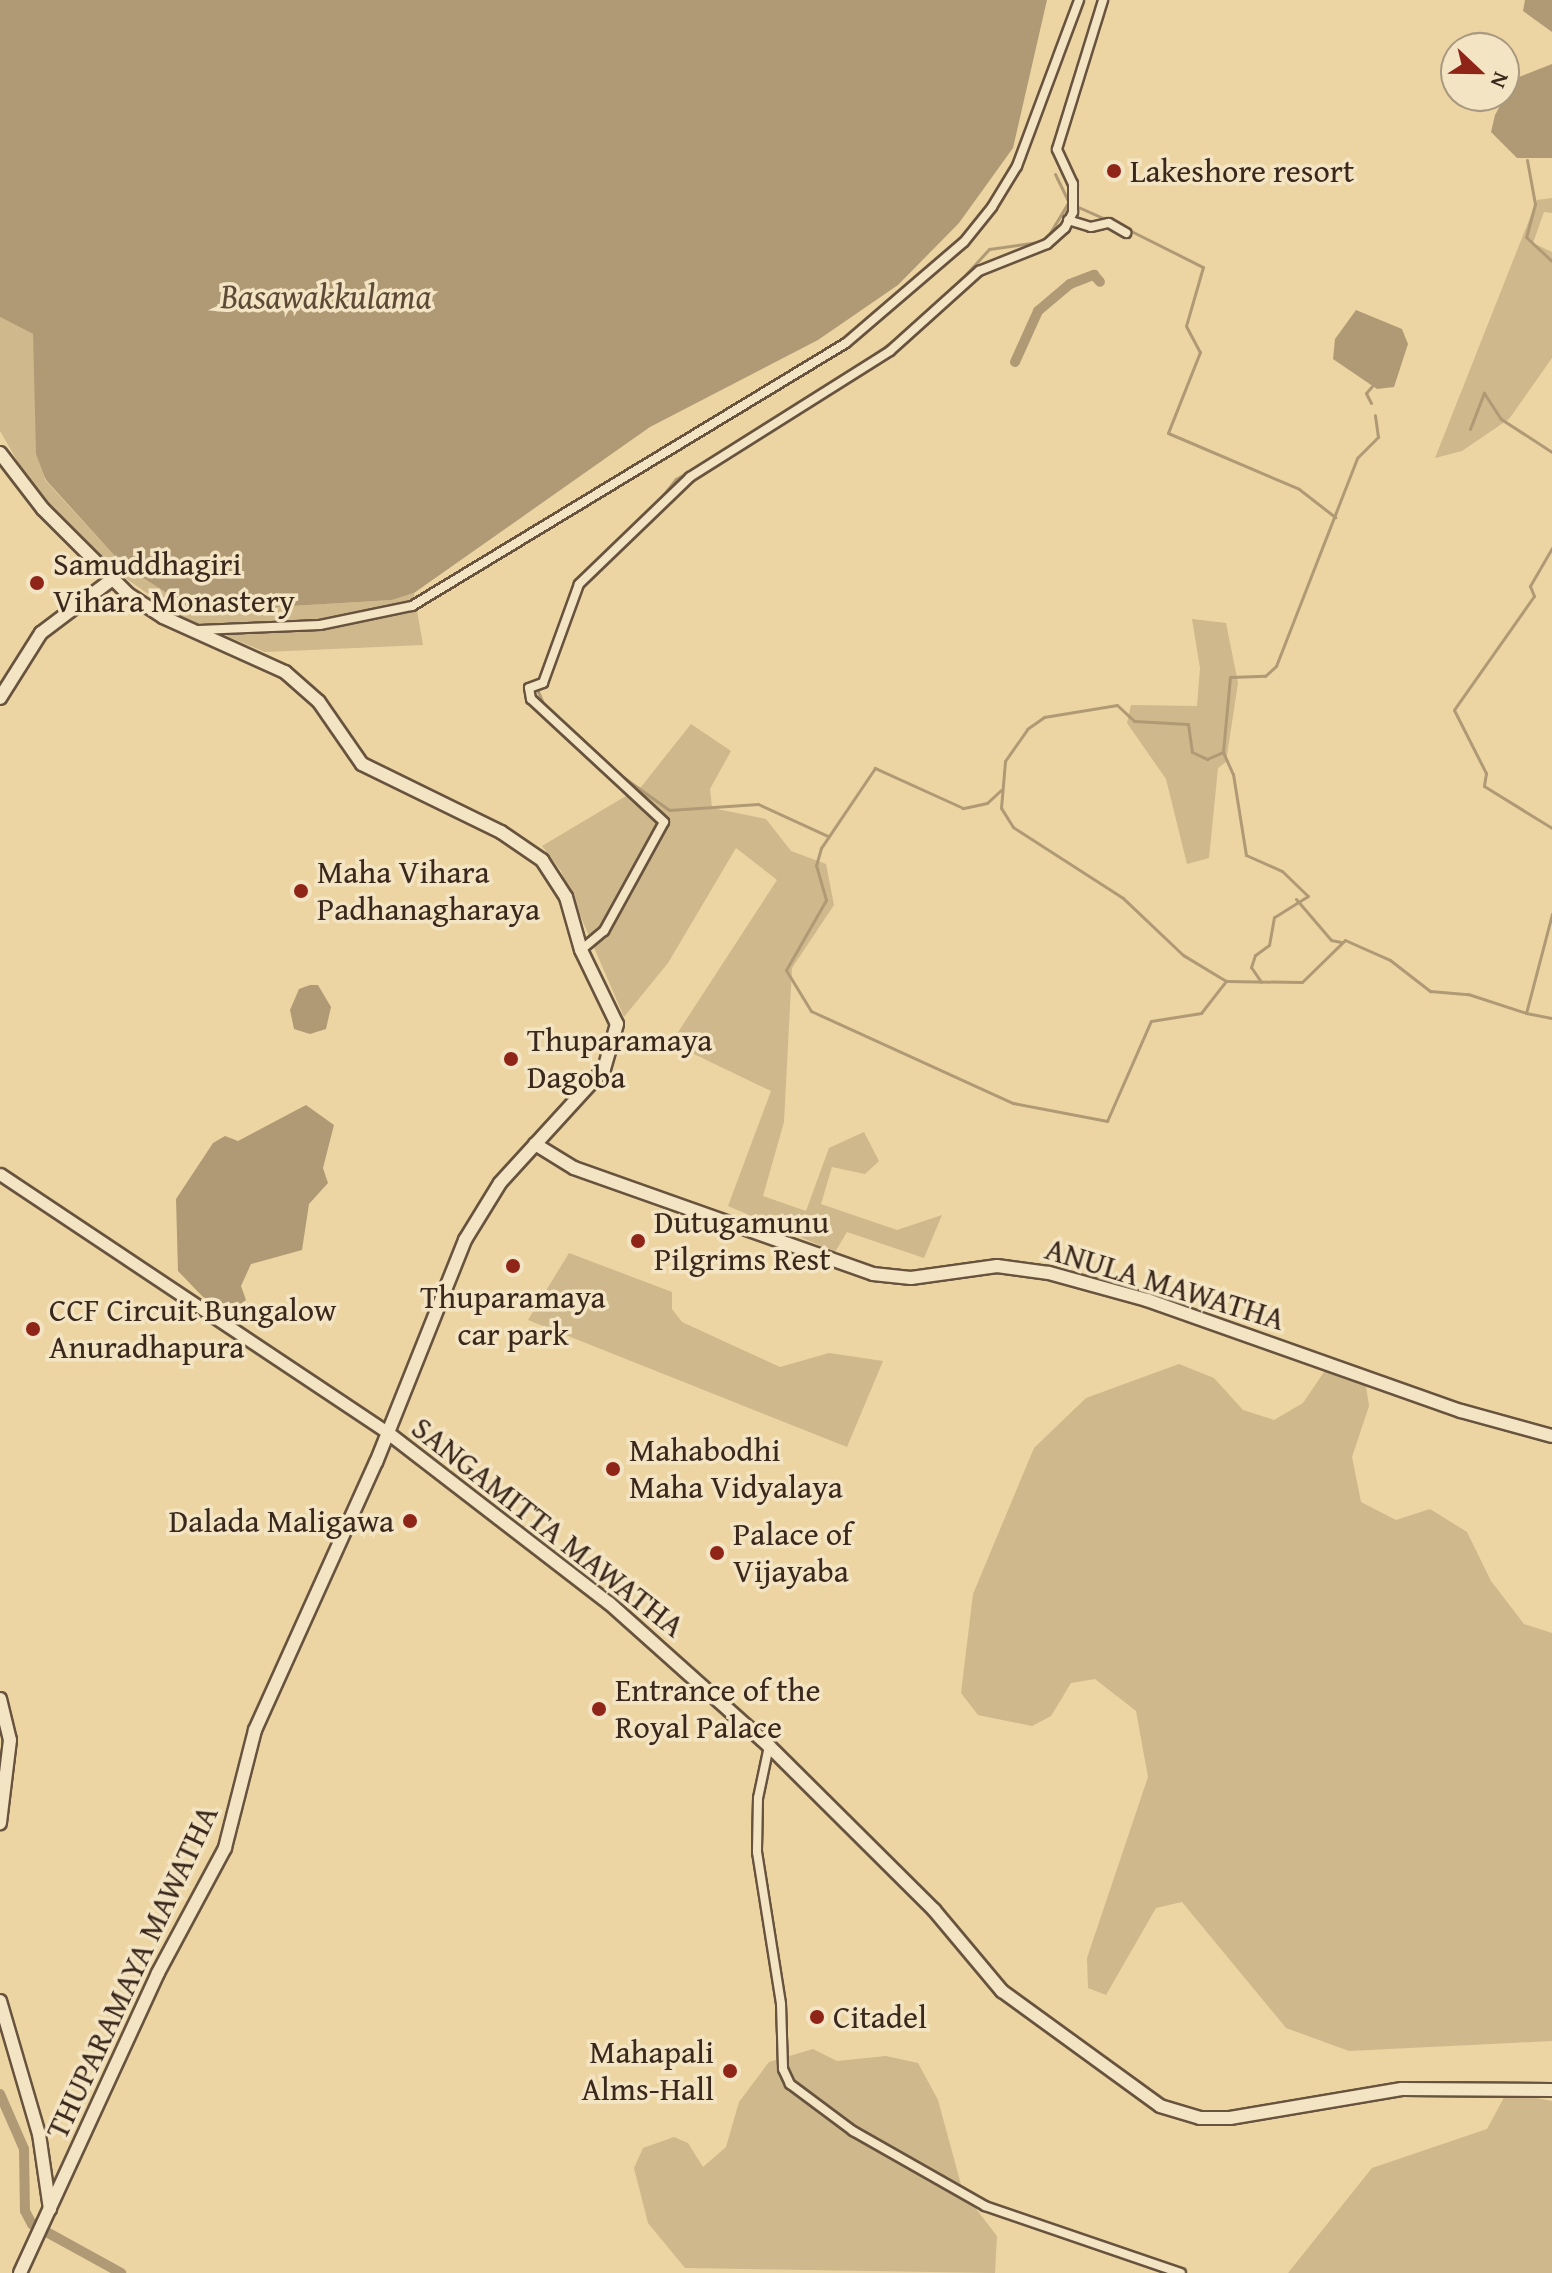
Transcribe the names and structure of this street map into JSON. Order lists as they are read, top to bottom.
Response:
{
  "streets": {
    "main road": ["ANULA MAWATHA", "SANGAMITTA MAWATHA", "THUPARAMAYA MAWATHA"]
  },
  "crossings": [
    ["ANULA MAWATHA", "THUPARAMAYA MAWATHA"],
    ["SANGAMITTA MAWATHA", "THUPARAMAYA MAWATHA"]
  ],
  "water": ["Basawakkulama"],
  "places": [
    "Lakeshore resort",
    "Samuddhagiri Vihara Monastery",
    "Maha Vihara Padhanagharaya",
    "Thuparamaya Dagoba",
    "Dutugamunu Pilgrims Rest",
    "Thuparamaya car park",
    "CCF Circuit Bungalow Anuradhapura",
    "Mahabodhi Maha Vidyalaya",
    "Dalada Maligawa",
    "Palace of Vijayaba",
    "Entrance of the Royal Palace",
    "Citadel",
    "Mahapali Alms-Hall"
  ],
  "north": "right"
}
